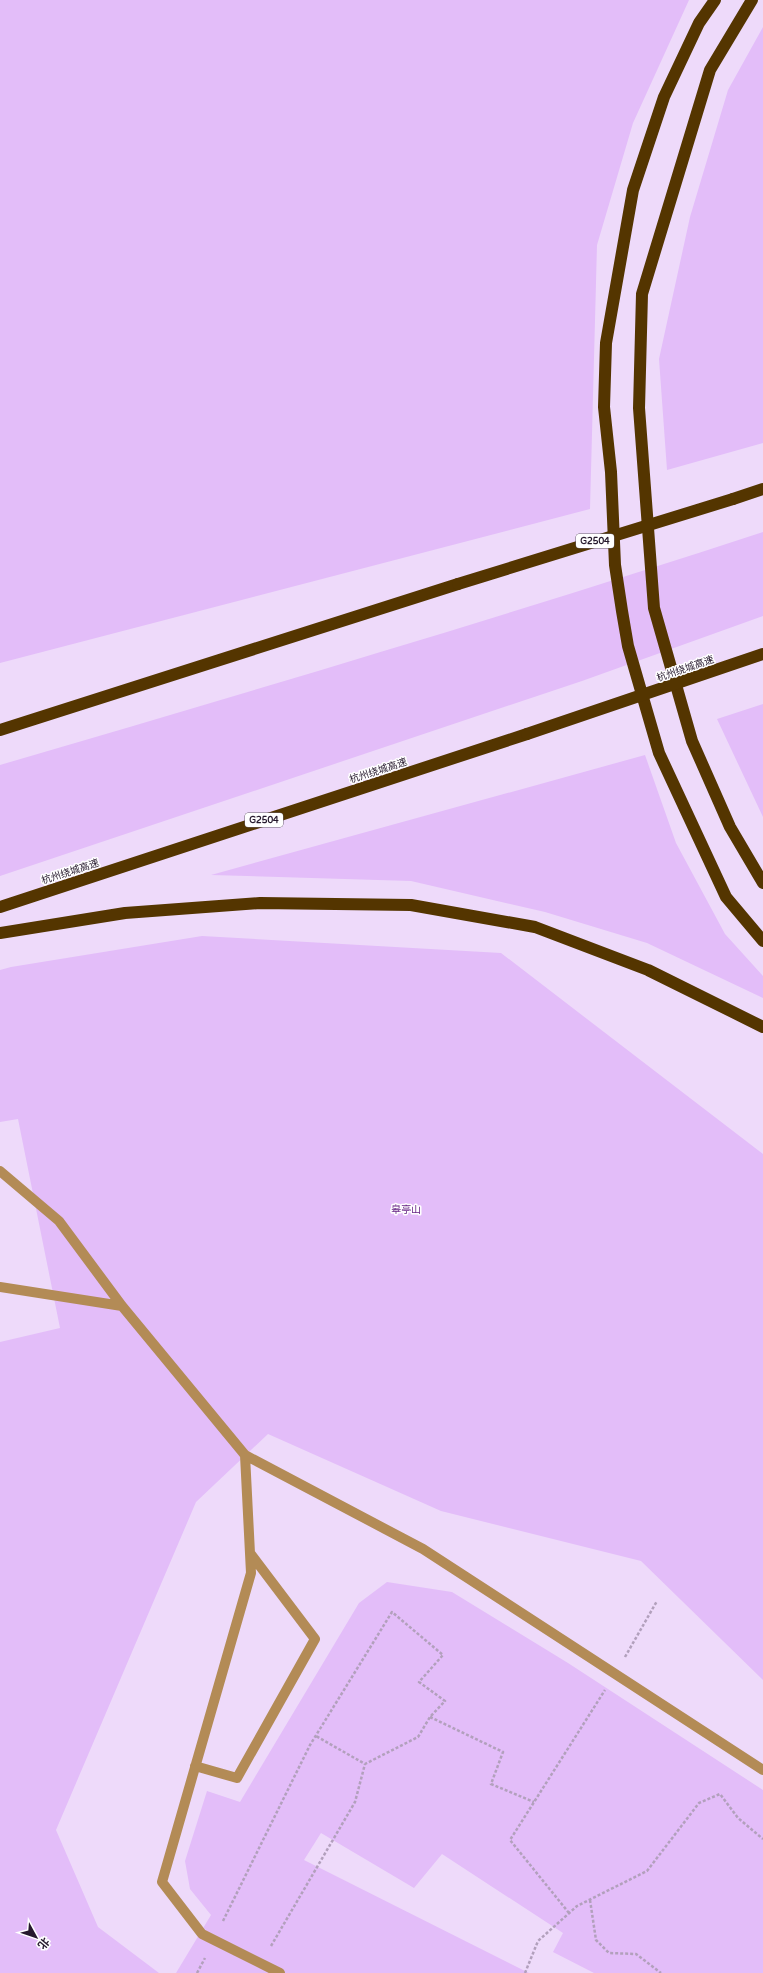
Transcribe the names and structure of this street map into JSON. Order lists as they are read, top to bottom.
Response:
{
  "streets": {
    "highway": ["G2504", "杭州绕城高速"]
  },
  "parks": ["皋亭山"],
  "north": "bottom right"
}
